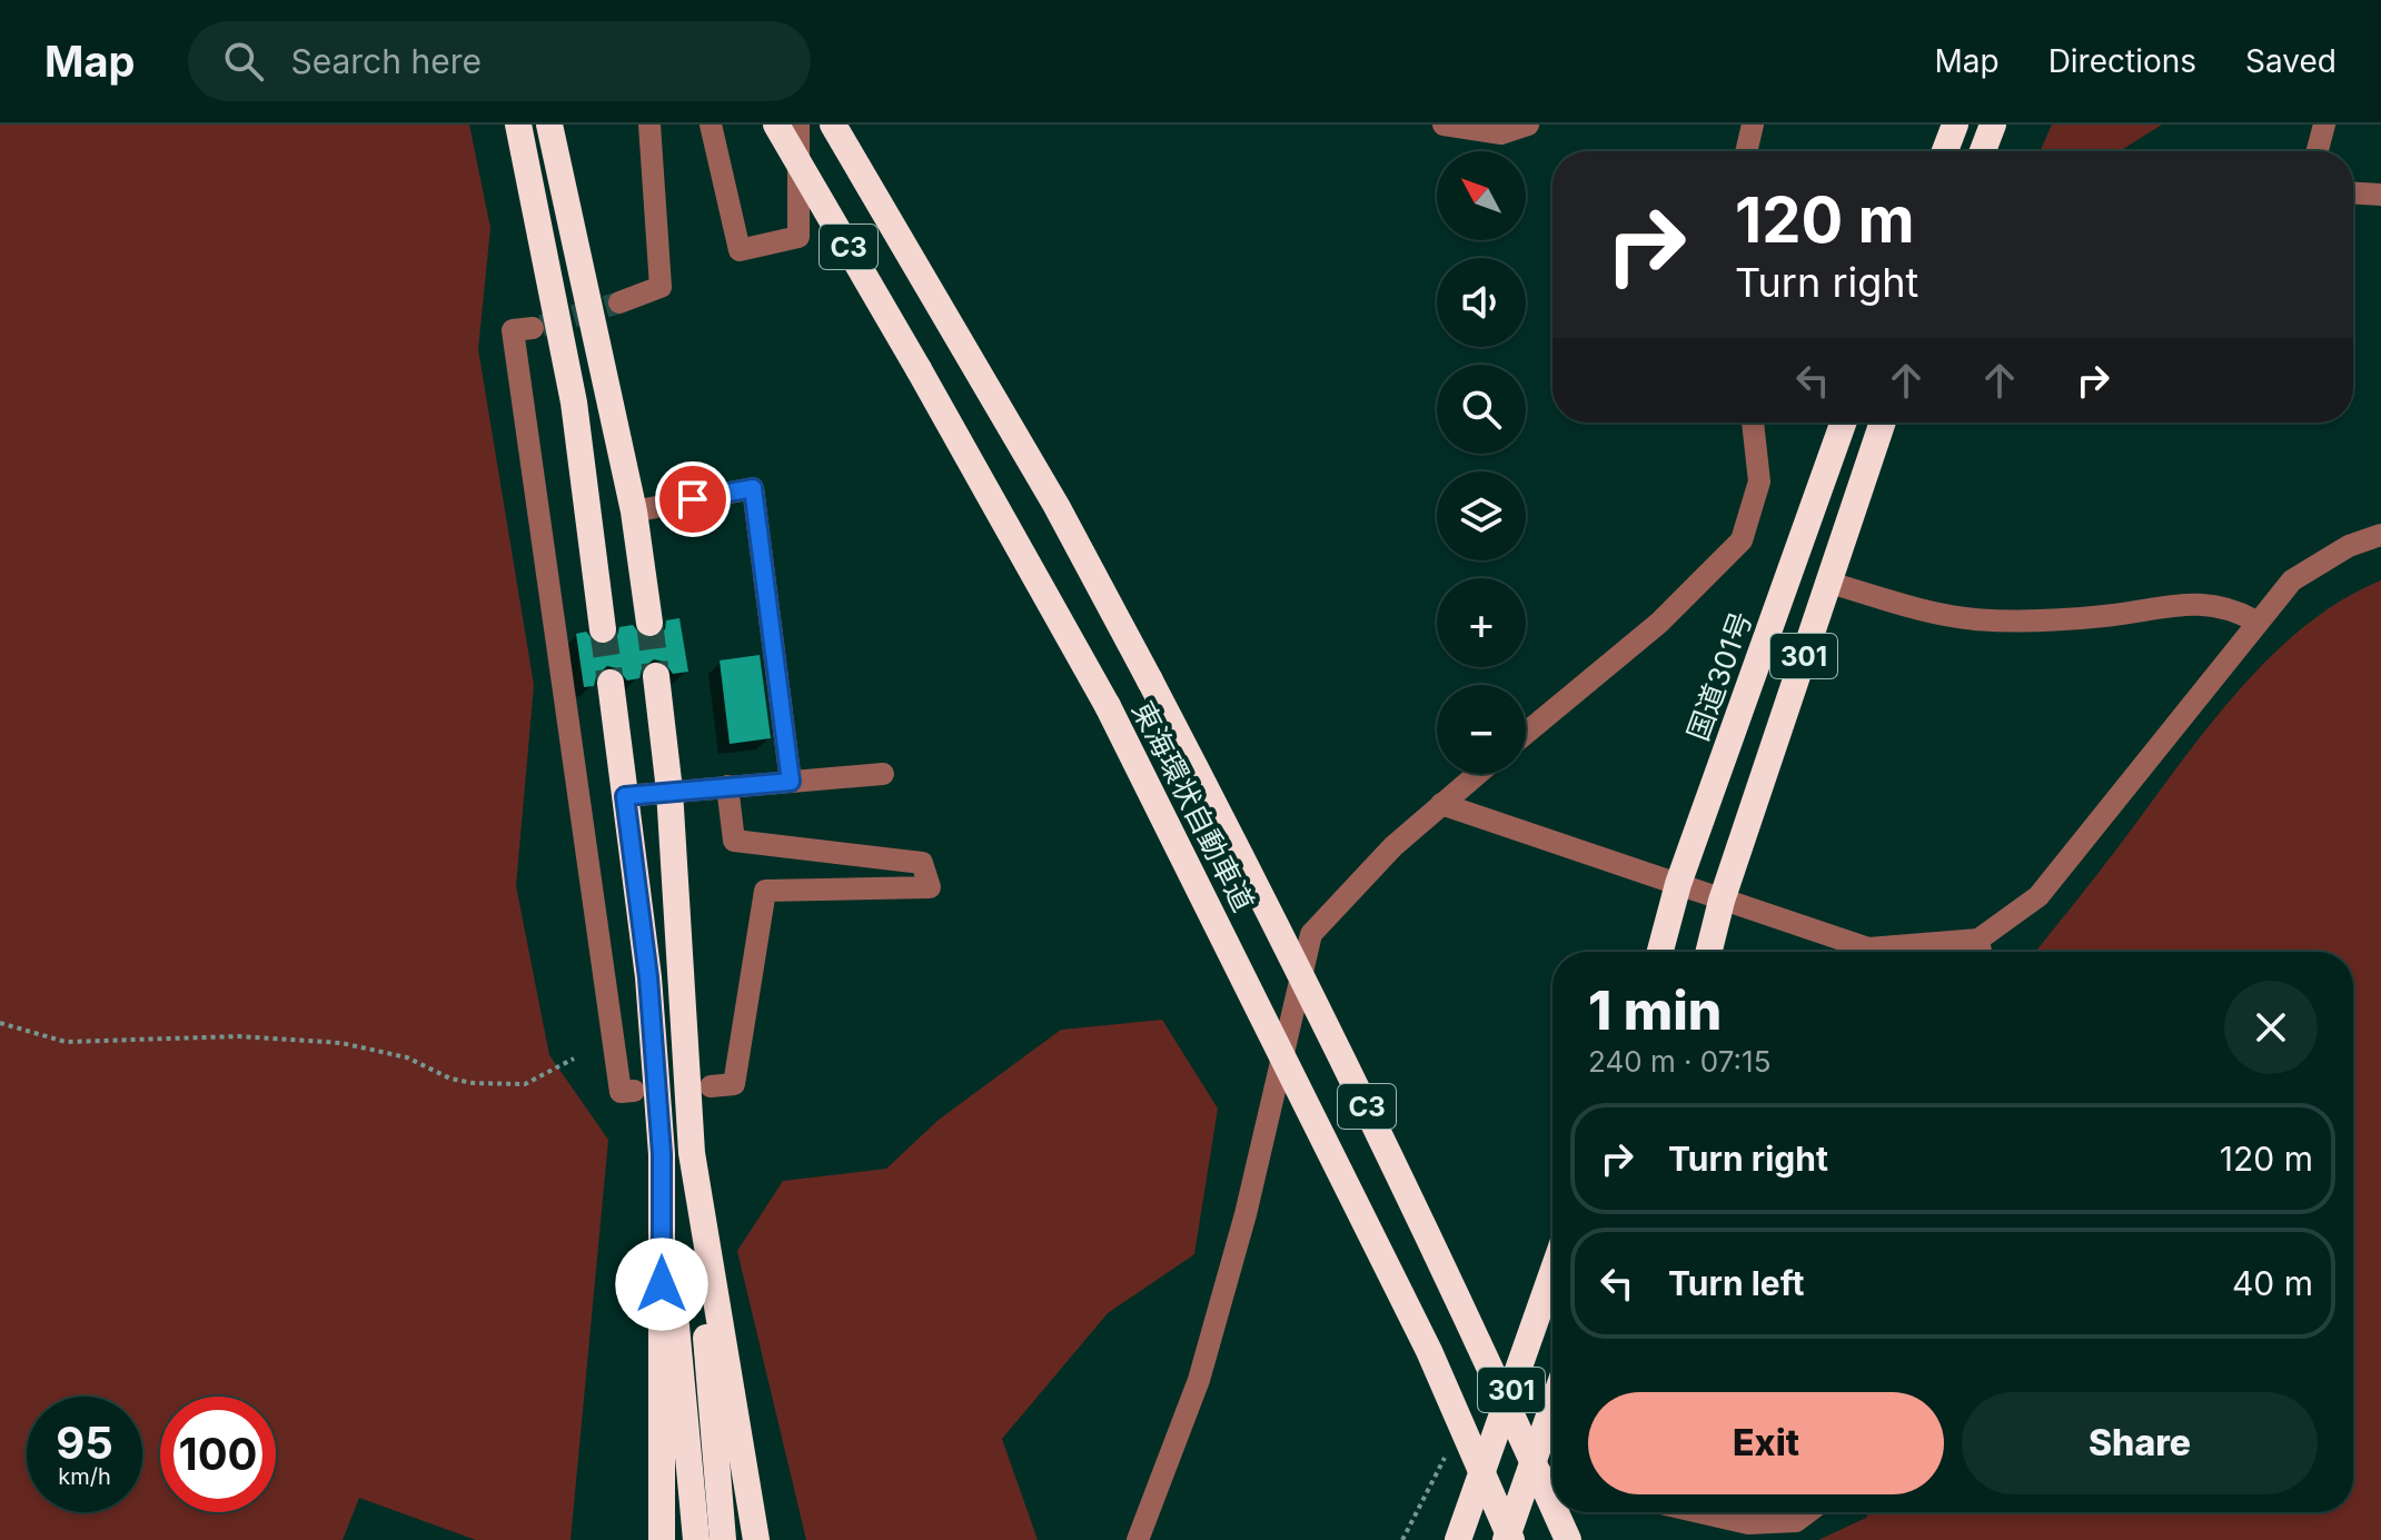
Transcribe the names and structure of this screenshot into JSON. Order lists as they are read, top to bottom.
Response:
{
  "streets": {
    "highway": [
      "C3",
      "301",
      "国道301号",
      "東海環状自動車道"
    ]
  },
  "crossings": [
    ["301", "東海環状自動車道"]
  ],
  "north": "top left",
  "page": {
    "header": "Map",
    "search": "Search here",
    "nav": ["Map", "Directions", "Saved"],
    "map_buttons": ["+", "−"],
    "turn": ["120 m", "Turn right"],
    "heading": ["1 min", "240 m · 07:15"],
    "list": [
      {
        "name": "Turn right",
        "value": "120 m"
      },
      {
        "name": "Turn left",
        "value": "40 m"
      }
    ],
    "buttons": ["Exit", "Share"],
    "speed": "95 km/h",
    "limit": "100"
  }
}
